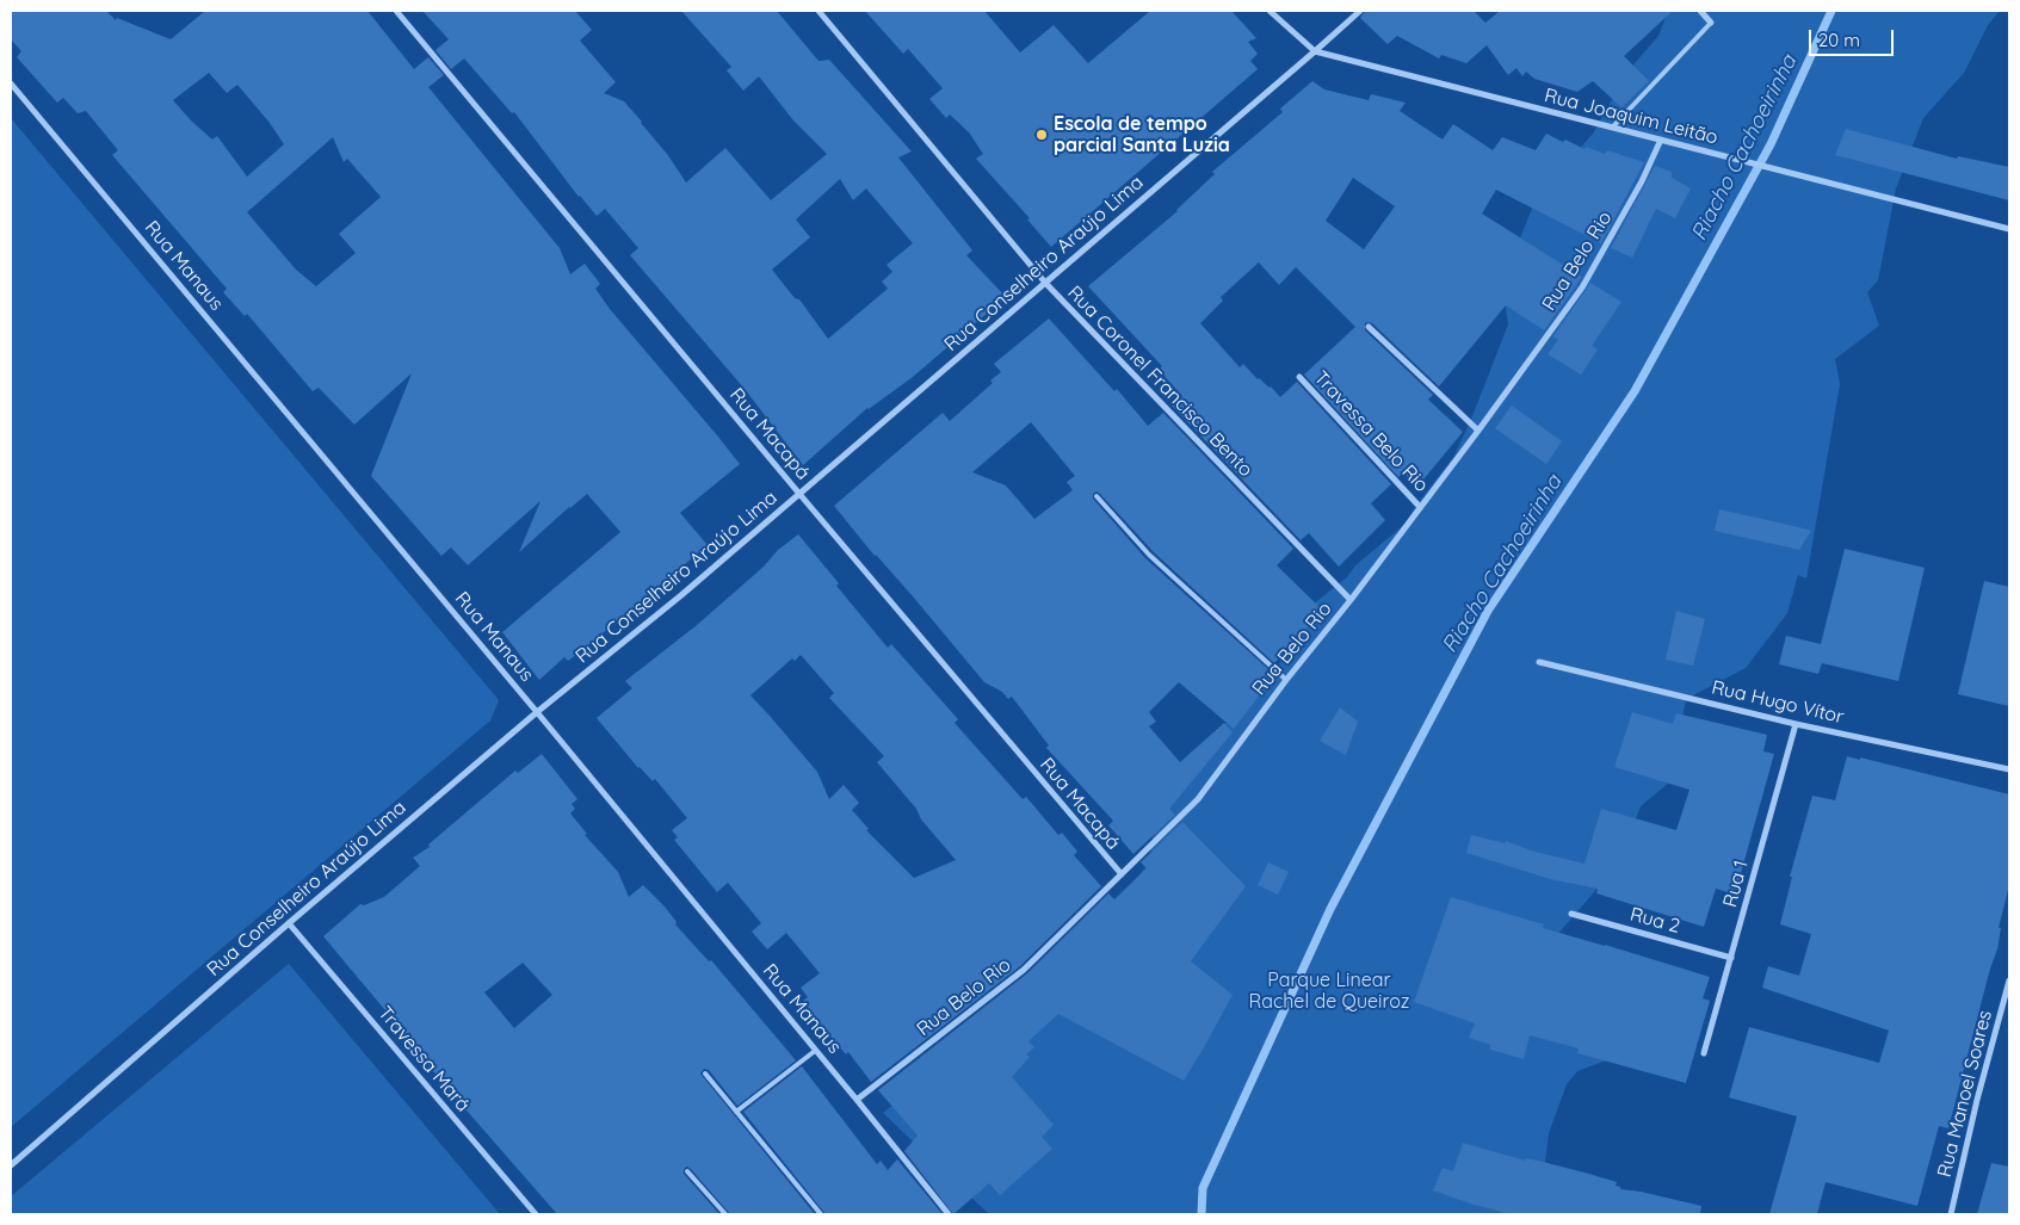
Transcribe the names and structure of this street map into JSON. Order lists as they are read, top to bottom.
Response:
{
  "streets": {
    "street": [
      "Rua Joaquim Leitão",
      "Rua Belo Rio",
      "Rua Conselheiro Araújo Lima",
      "Rua Manaus",
      "Rua Coronel Francisco Bento",
      "Travessa Belo Rio",
      "Rua Macapá",
      "Rua Hugo Vítor",
      "Rua 1",
      "Rua 2",
      "Travessa Mará",
      "Rua Manoel Soares"
    ]
  },
  "crossings": [
    ["Rua Joaquim Leitão", "Rua Belo Rio"],
    ["Rua Joaquim Leitão", "Rua Conselheiro Araújo Lima"],
    ["Rua Belo Rio", "Rua Manaus"],
    ["Rua Belo Rio", "Rua Coronel Francisco Bento"],
    ["Rua Belo Rio", "Travessa Belo Rio"],
    ["Rua Belo Rio", "Rua Macapá"],
    ["Rua Conselheiro Araújo Lima", "Rua Manaus"],
    ["Rua Conselheiro Araújo Lima", "Rua Coronel Francisco Bento"],
    ["Rua Conselheiro Araújo Lima", "Rua Macapá"],
    ["Rua Conselheiro Araújo Lima", "Travessa Mará"],
    ["Rua Hugo Vítor", "Rua 1"],
    ["Rua 1", "Rua 2"]
  ],
  "water": ["Riacho Cachoeirinha"],
  "parks": ["Parque Linear Rachel de Queiroz"],
  "places": ["Escola de tempo parcial Santa Luzia"],
  "scale_bar": "20 m"
}
